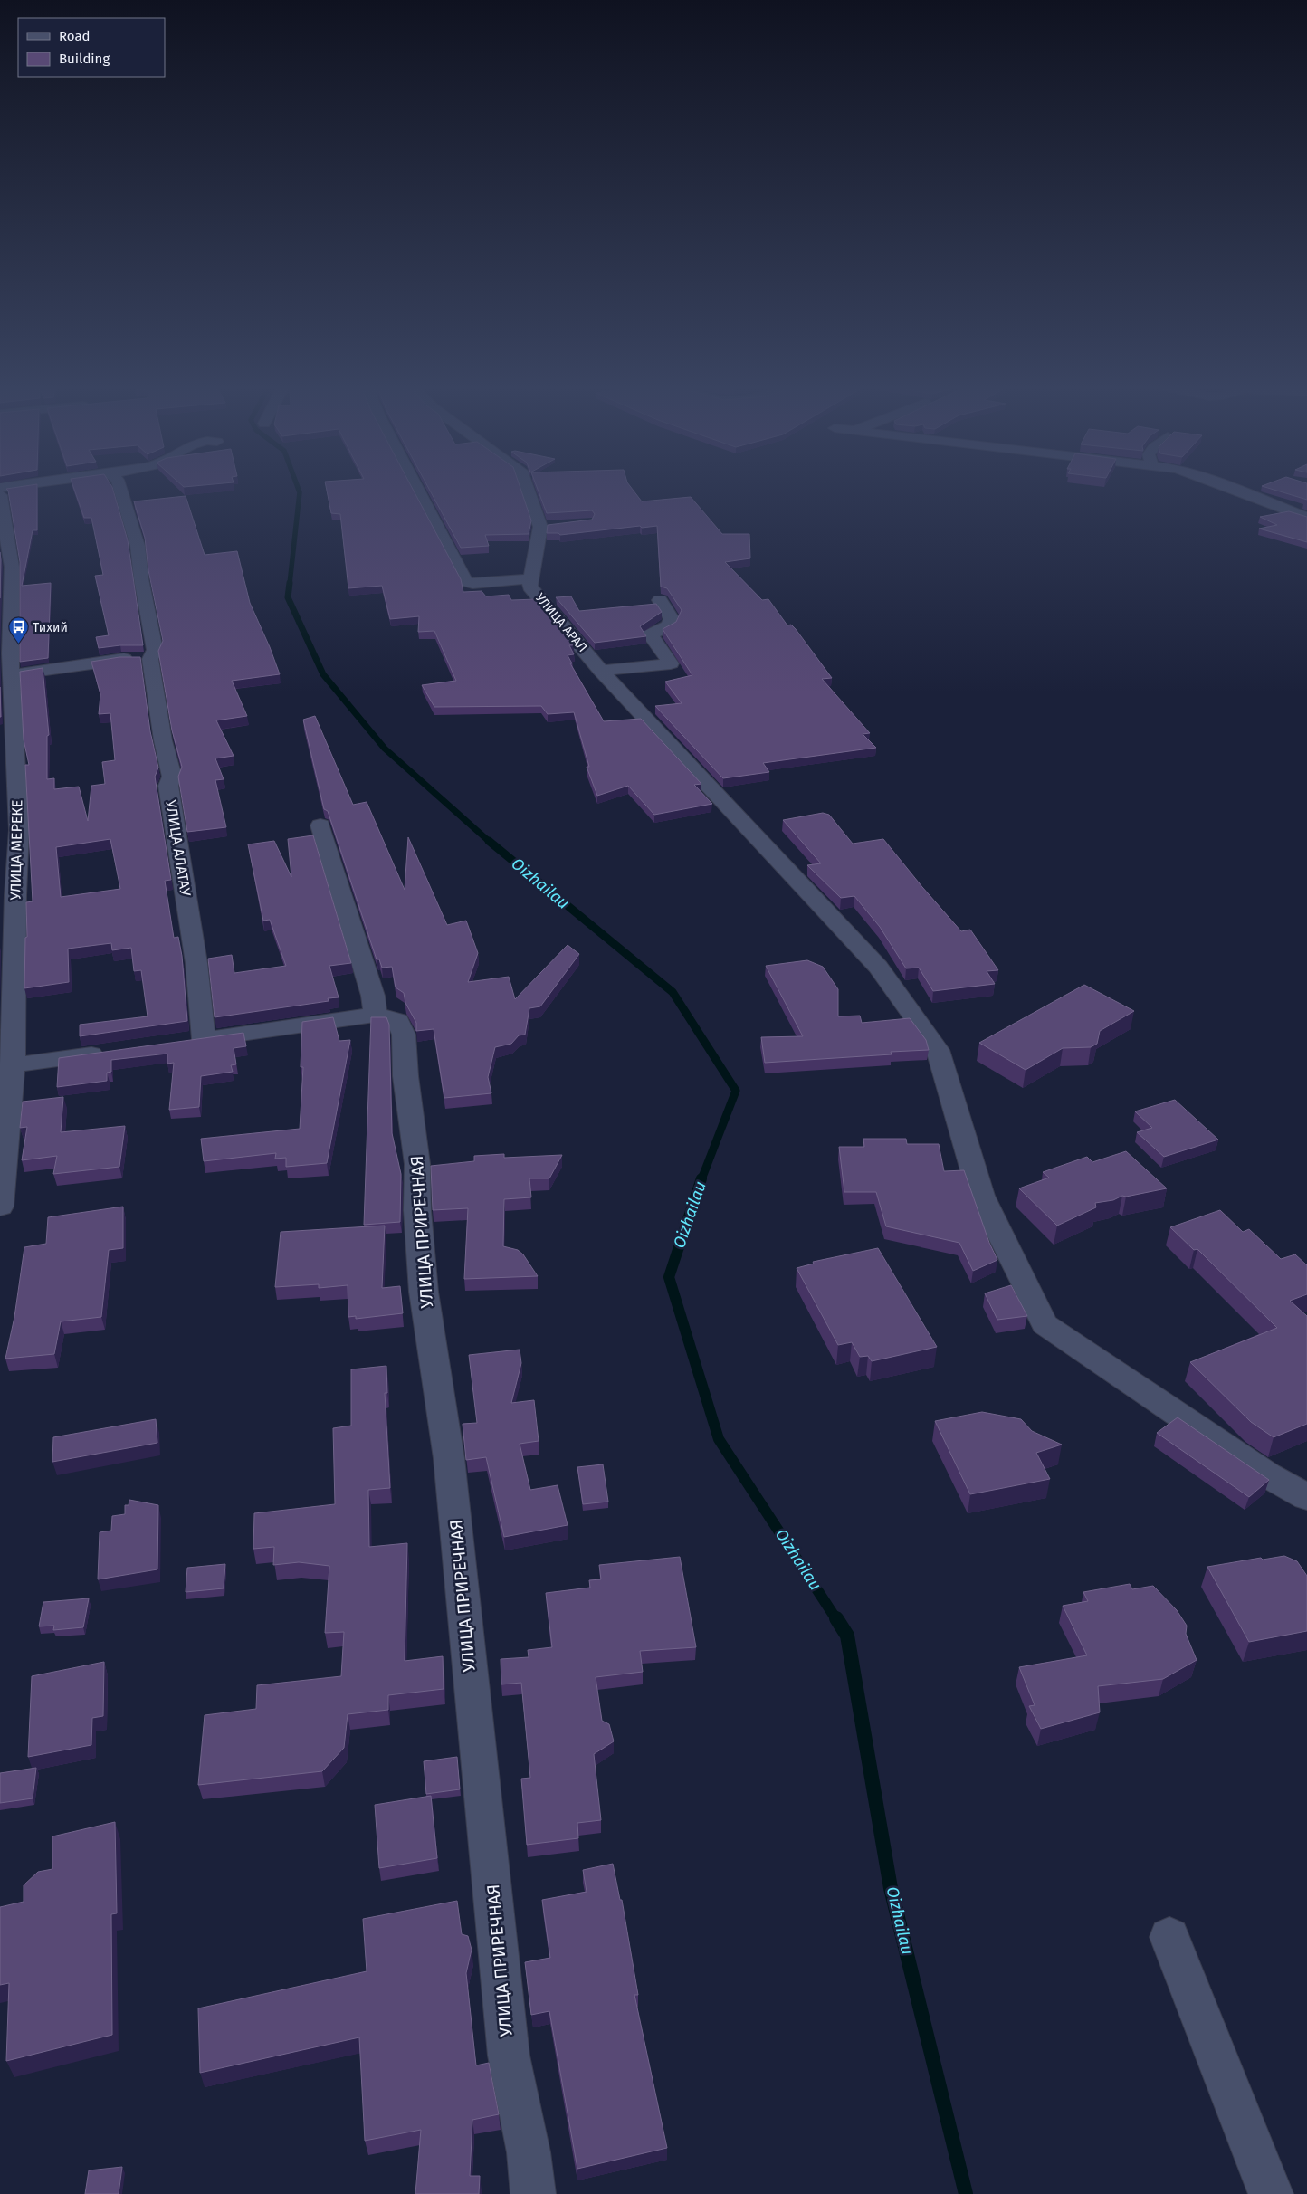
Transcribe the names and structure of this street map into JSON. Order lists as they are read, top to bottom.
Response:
{
  "streets": {
    "street": [
      "УЛИЦА АРАЛ",
      "УЛИЦА АЛАТАУ",
      "УЛИЦА МЕРЕКЕ",
      "УЛИЦА ПРИРЕЧНАЯ"
    ]
  },
  "crossings": [
    ["УЛИЦА АЛАТАУ", "УЛИЦА ПРИРЕЧНАЯ"]
  ],
  "water": ["Oizhailau"],
  "places": {
    "bus stop": ["Тихий"]
  },
  "legend": ["Road", "Building"]
}
